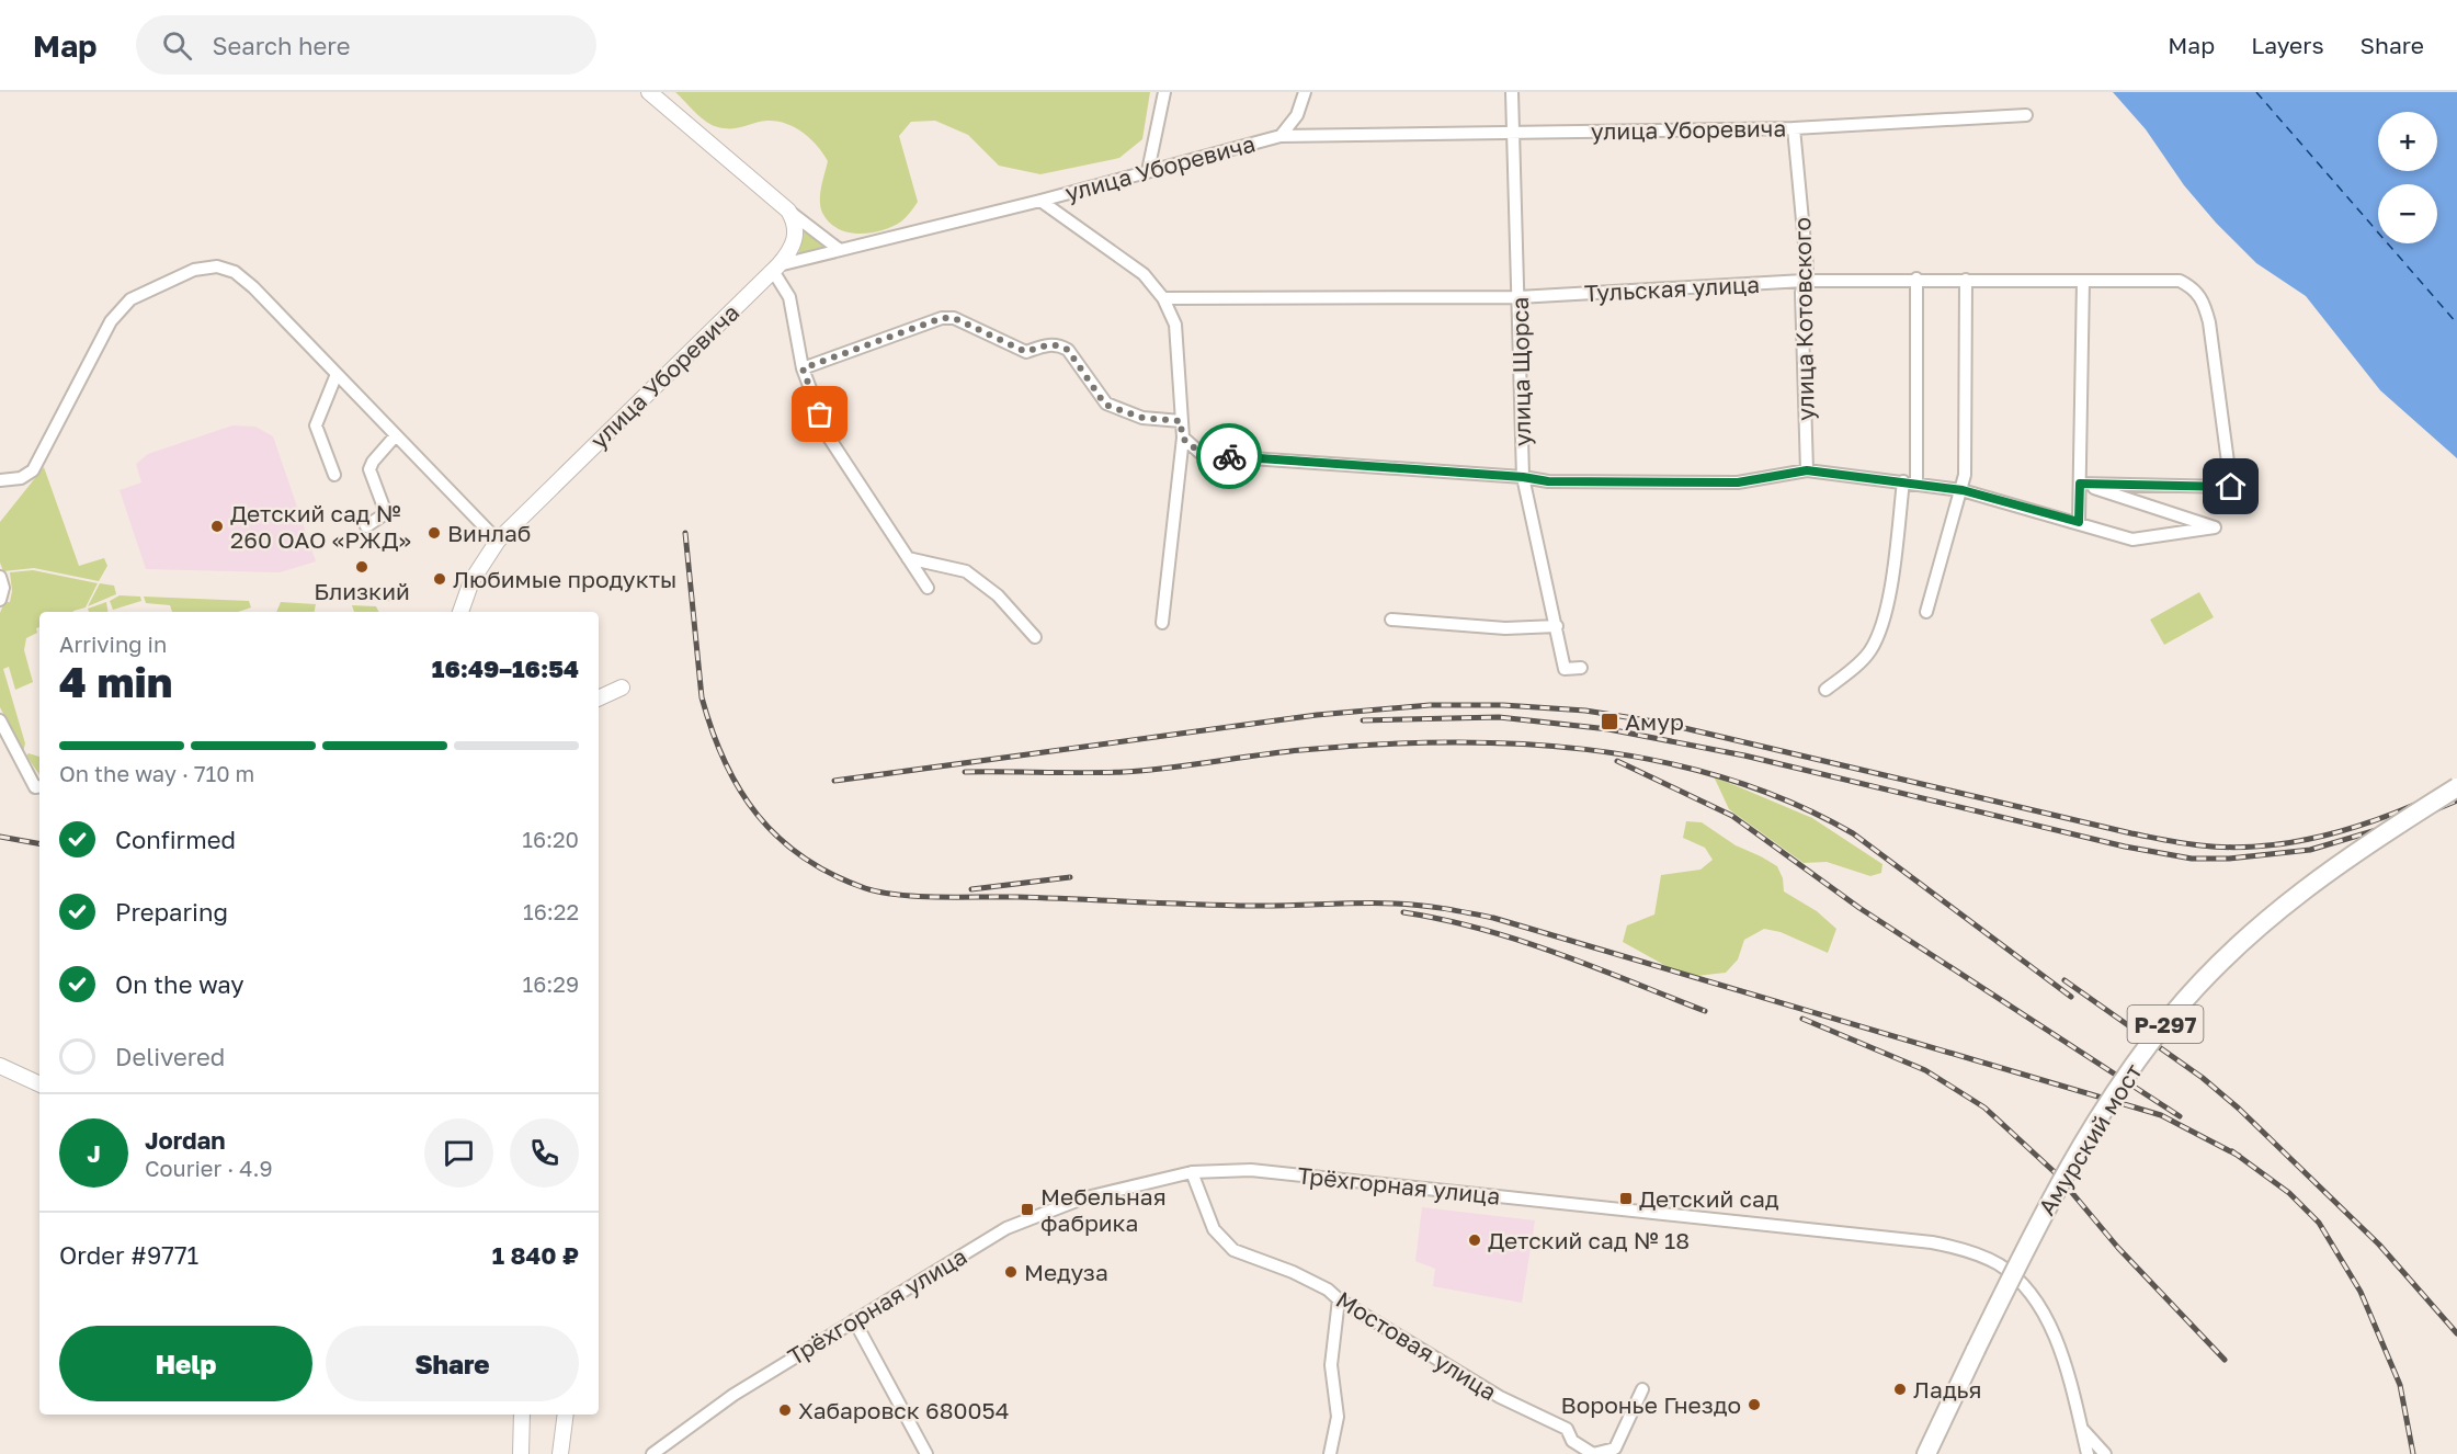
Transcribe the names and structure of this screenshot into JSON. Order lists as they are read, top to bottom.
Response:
{
  "streets": {
    "highway": ["Р-297", "Амурский мост"],
    "main road": ["улица Уборевича"],
    "street": [
      "Тульская улица",
      "улица Котовского",
      "улица Щорса",
      "Трёхгорная улица",
      "Мостовая улица"
    ]
  },
  "crossings": [
    ["улица Уборевича", "улица Котовского"],
    ["улица Уборевича", "улица Щорса"],
    ["Тульская улица", "улица Котовского"],
    ["Тульская улица", "улица Щорса"],
    ["Трёхгорная улица", "Мостовая улица"]
  ],
  "places": {
    "other": [
      "Детский сад № 260 ОАО «РЖД»",
      "Винлаб",
      "Близкий",
      "Любимые продукты",
      "Детский сад № 18",
      "Медуза",
      "Ладья",
      "Воронье Гнездо",
      "Хабаровск 680054"
    ],
    "transit": ["Амур", "Детский сад", "Мебельная фабрика"]
  },
  "page": {
    "header": "Map",
    "search": "Search here",
    "nav": ["Map", "Layers", "Share"],
    "map_buttons": ["+", "−"],
    "heading": ["4 min", "Arriving in", "16:49–16:54"],
    "panel": [
      "Jordan",
      "Courier · 4.9",
      "Order #9771",
      "1 840 ₽"
    ],
    "bar": "On the way · 710 m",
    "list": [
      ["Confirmed", "16:20"],
      ["Preparing", "16:22"],
      ["On the way", "16:29"],
      "Delivered"
    ],
    "round": "J",
    "buttons": ["Help", "Share"]
  }
}
